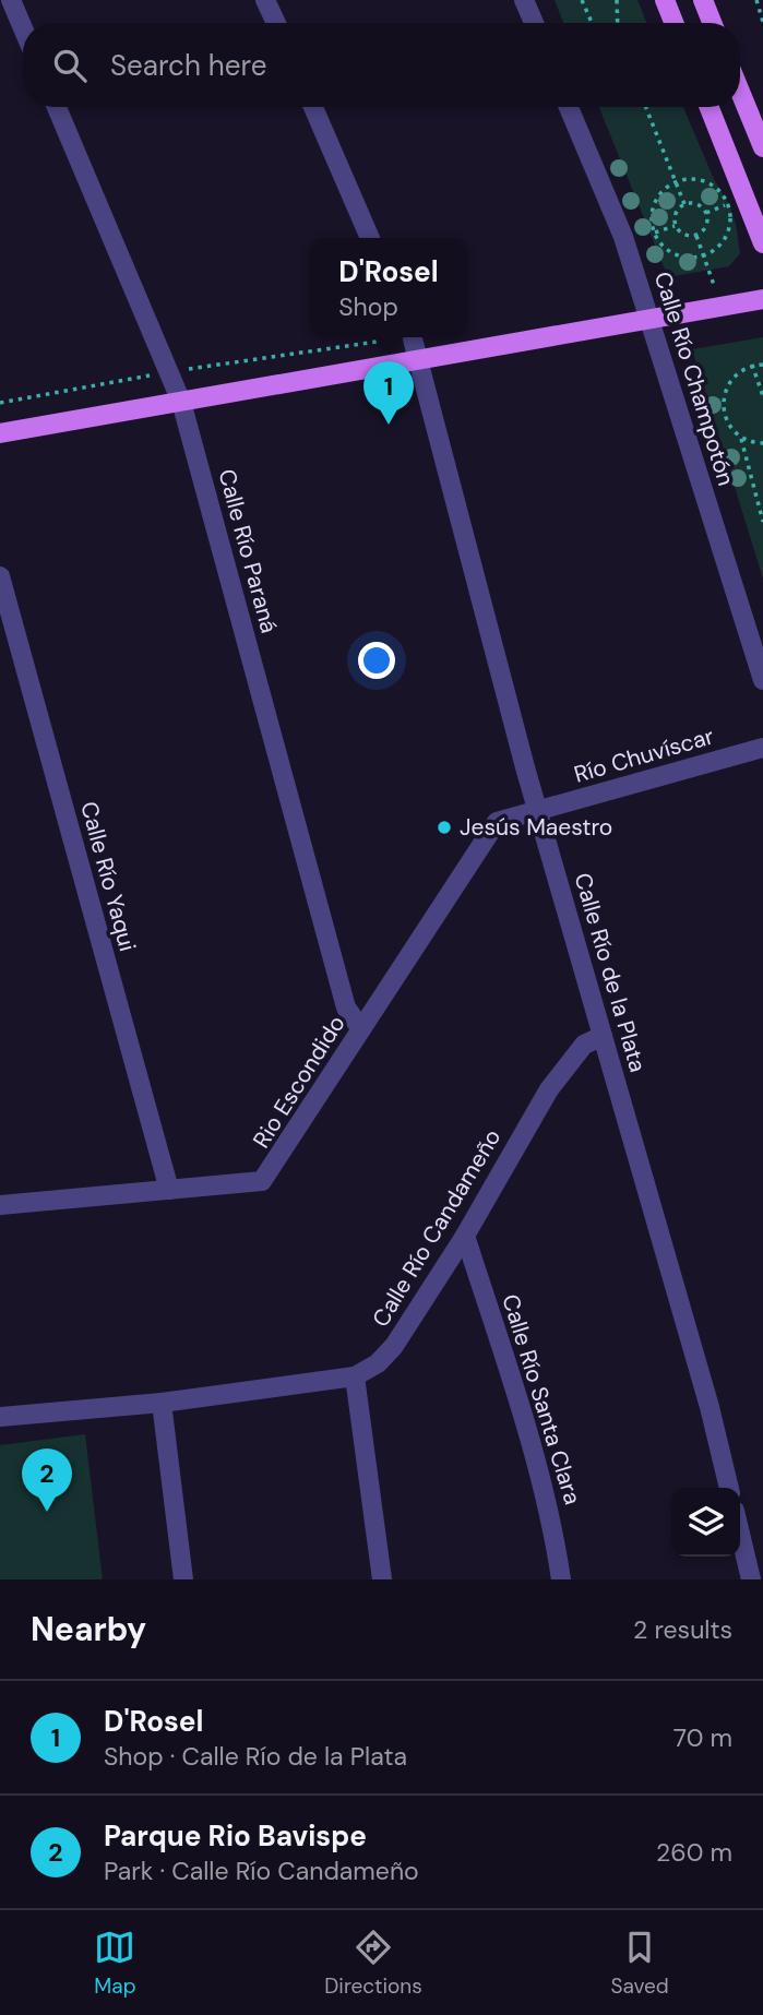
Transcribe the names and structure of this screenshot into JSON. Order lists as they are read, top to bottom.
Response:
{
  "streets": {
    "street": [
      "Calle Río Champotón",
      "Calle Río Paraná",
      "Río Chuvíscar",
      "Calle Río Yaqui",
      "Calle Río de la Plata",
      "Rio Escondido",
      "Calle Río Candameño",
      "Calle Río Santa Clara"
    ]
  },
  "crossings": [
    ["Calle Río Paraná", "Rio Escondido"],
    ["Río Chuvíscar", "Calle Río de la Plata"],
    ["Río Chuvíscar", "Rio Escondido"],
    ["Calle Río Yaqui", "Rio Escondido"],
    ["Calle Río de la Plata", "Rio Escondido"],
    ["Calle Río de la Plata", "Calle Río Candameño"],
    ["Calle Río Candameño", "Calle Río Santa Clara"]
  ],
  "places": ["Jesús Maestro"],
  "page": {
    "search": "Search here",
    "popup": ["D'Rosel", "Shop"],
    "pins": ["1", "2"],
    "heading": ["Nearby", "2 results"],
    "list": [
      {
        "mark": "1",
        "name": "D'Rosel",
        "note": "Shop · Calle Río de la Plata",
        "value": "70 m"
      },
      {
        "mark": "2",
        "name": "Parque Rio Bavispe",
        "note": "Park · Calle Río Candameño",
        "value": "260 m"
      }
    ],
    "nav": ["Map", "Directions", "Saved"]
  }
}
